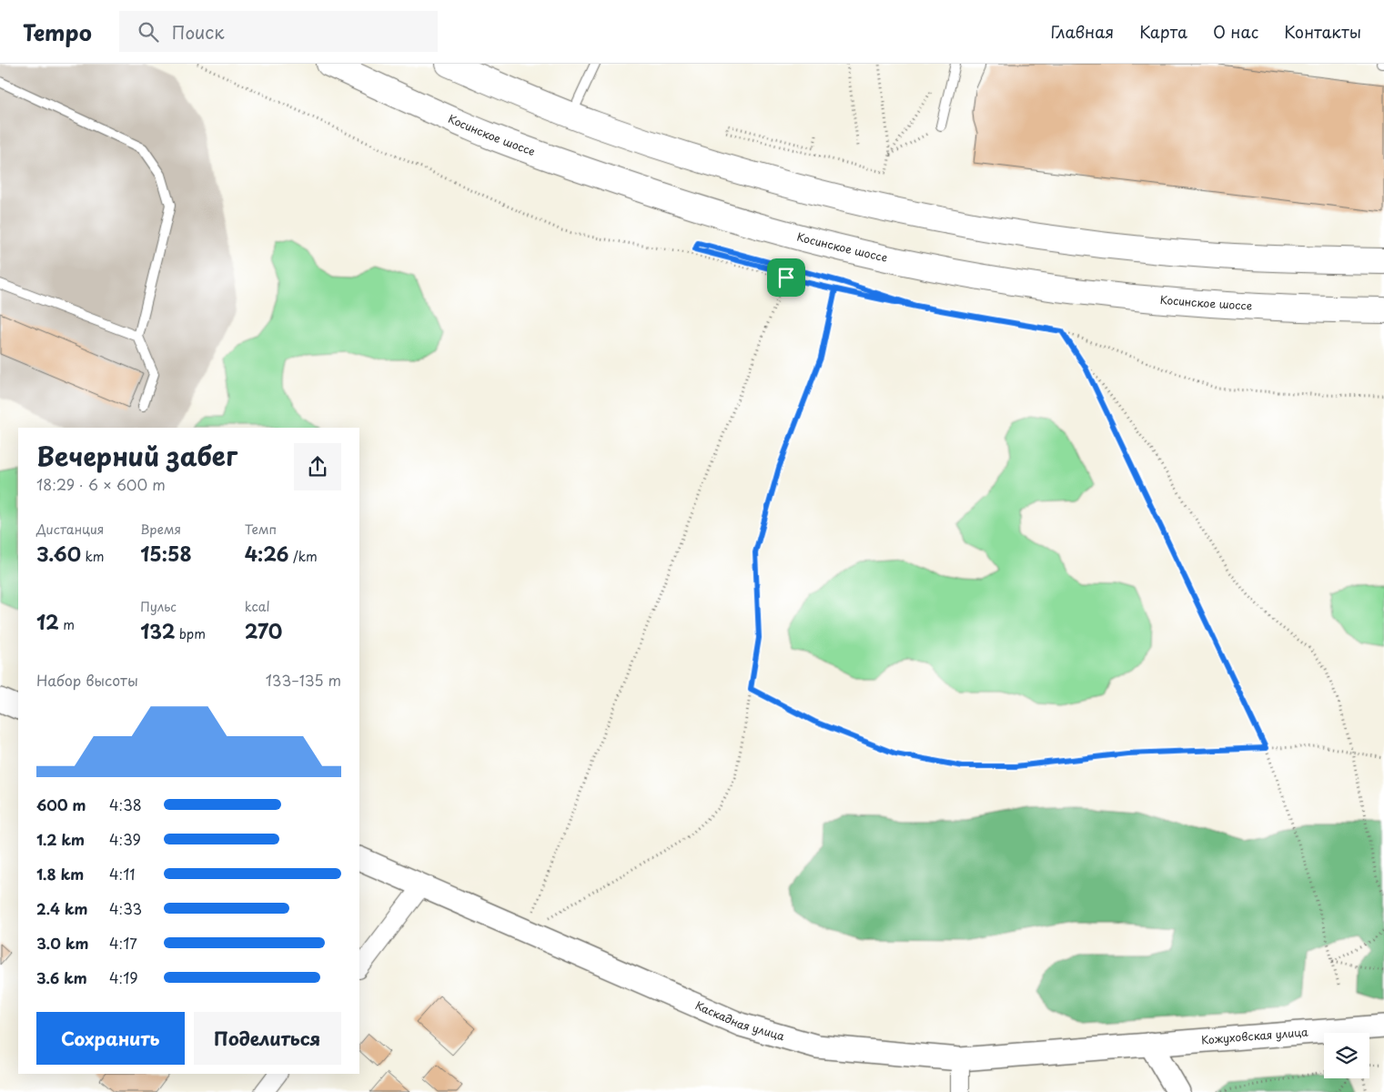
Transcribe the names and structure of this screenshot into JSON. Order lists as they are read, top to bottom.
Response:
{
  "streets": {
    "highway": ["Косинское шоссе"],
    "street": ["Каскадная улица", "Кожуховская улица"]
  },
  "crossings": [
    ["Каскадная улица", "Кожуховская улица"]
  ],
  "page": {
    "header": "Tempo",
    "search": "Поиск",
    "nav": [
      "Главная",
      "Карта",
      "О нас",
      "Контакты"
    ],
    "heading": ["Вечерний забег", "18:29 · 6 × 600 m"],
    "stats": [
      ["Дистанция", "3.60 km"],
      ["Время", "15:58"],
      ["Темп", "4:26 /km"],
      ["12 m"],
      ["Пульс", "132 bpm"],
      ["kcal", "270"]
    ],
    "chart": ["Набор высоты", "133–135 m"],
    "list": [
      {
        "name": "600 m",
        "note": "4:38"
      },
      {
        "name": "1.2 km",
        "note": "4:39"
      },
      {
        "name": "1.8 km",
        "note": "4:11"
      },
      {
        "name": "2.4 km",
        "note": "4:33"
      },
      {
        "name": "3.0 km",
        "note": "4:17"
      },
      {
        "name": "3.6 km",
        "note": "4:19"
      }
    ],
    "buttons": ["Сохранить", "Поделиться"]
  }
}
